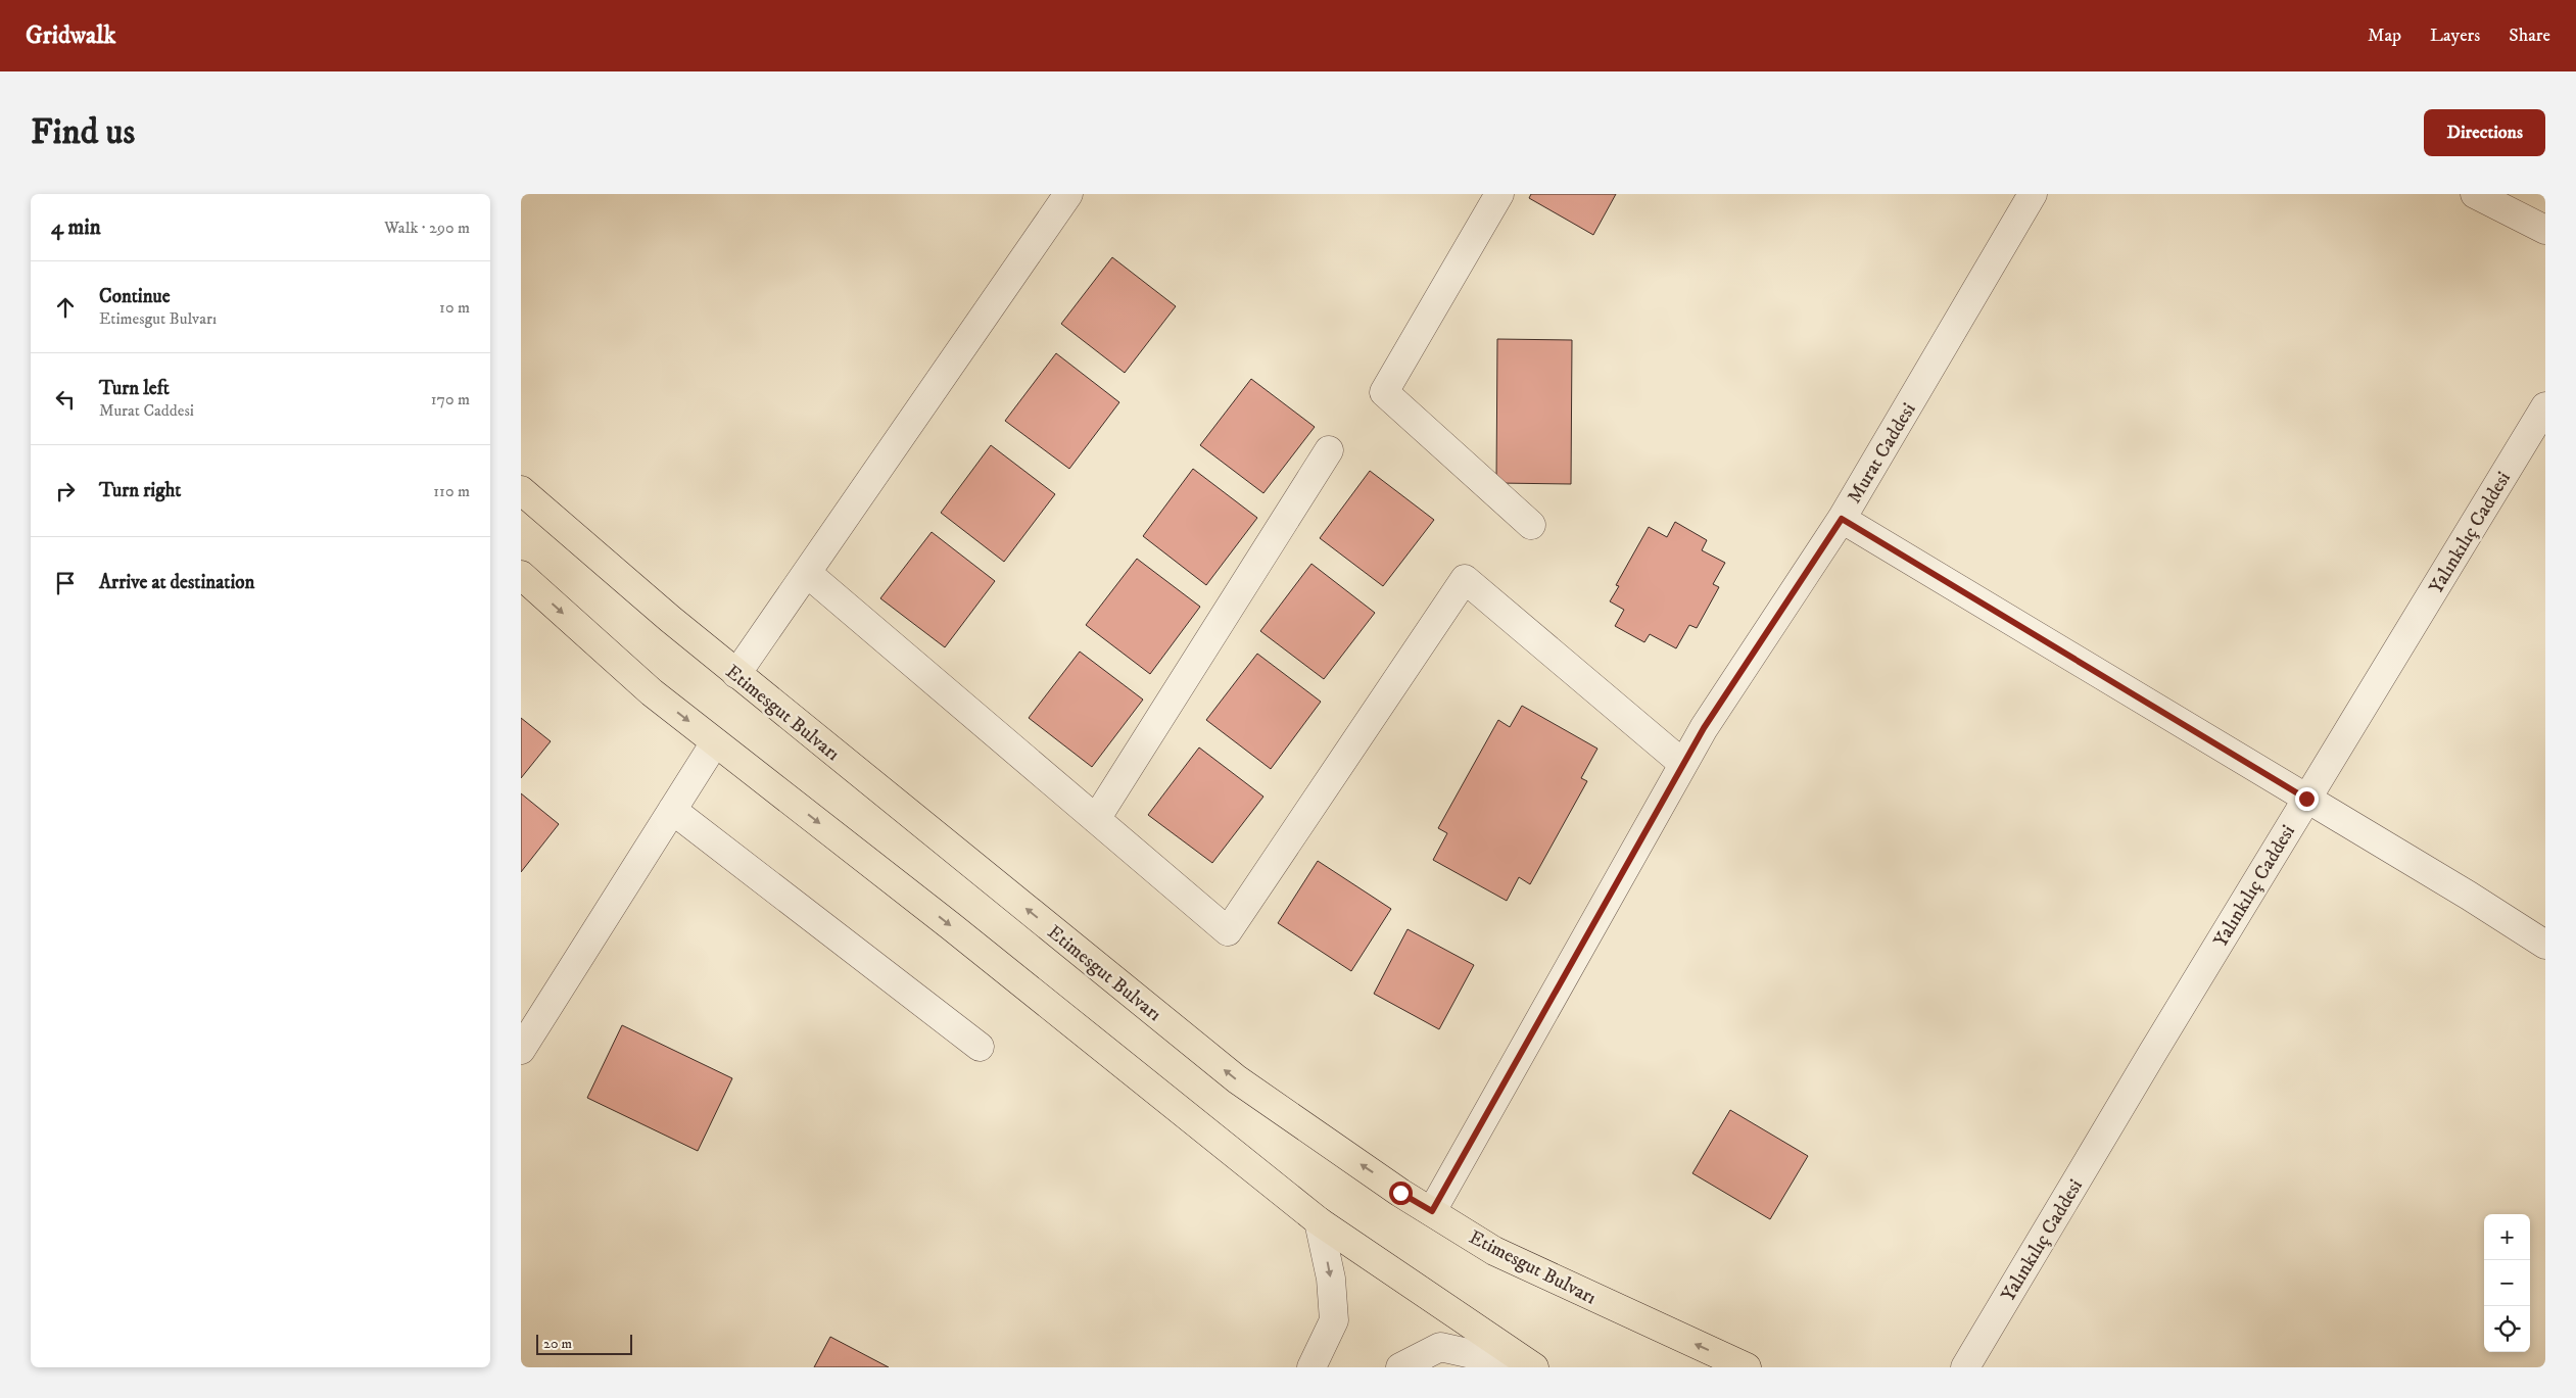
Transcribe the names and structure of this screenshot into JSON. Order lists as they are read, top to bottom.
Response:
{
  "streets": {
    "main road": ["Etimesgut Bulvarı"],
    "street": ["Murat Caddesi", "Yalınkılıç Caddesi"]
  },
  "crossings": [
    ["Murat Caddesi", "Etimesgut Bulvarı"]
  ],
  "scale_bar": "20 m",
  "page": {
    "header": "Gridwalk",
    "nav": ["Map", "Layers", "Share"],
    "buttons": "Directions",
    "title": "Find us",
    "heading": ["4 min", "Walk · 290 m"],
    "list": [
      ["Continue", "Etimesgut Bulvarı", "10 m"],
      ["Turn left", "Murat Caddesi", "170 m"],
      ["Turn right", "110 m"],
      "Arrive at destination"
    ],
    "map_buttons": ["+", "−"],
    "scale": "20 m"
  }
}
